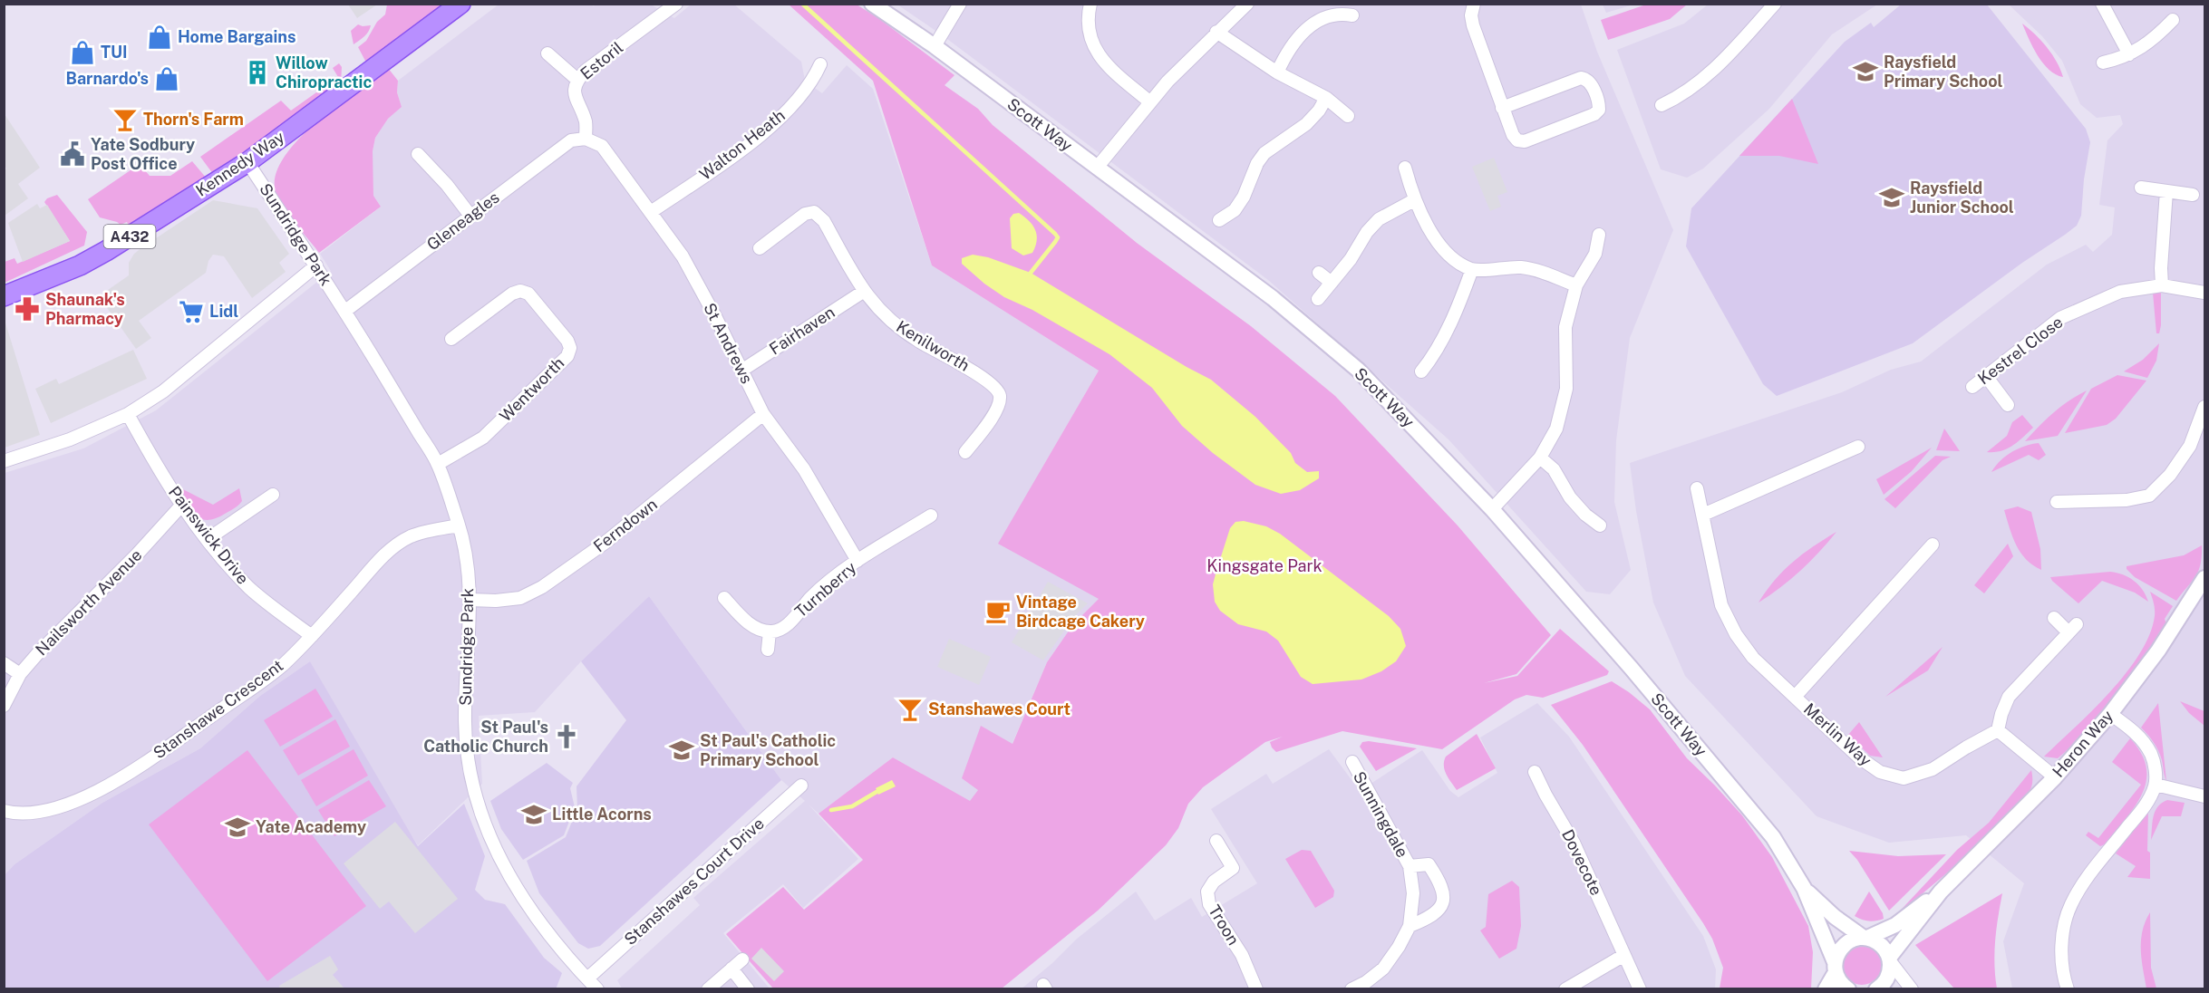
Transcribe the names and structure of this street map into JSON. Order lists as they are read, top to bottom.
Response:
{
  "streets": {
    "main road": ["Kennedy Way", "A432"],
    "street": [
      "Estoril",
      "Scott Way",
      "Walton Heath",
      "Gleneagles",
      "Sundridge Park",
      "Fairhaven",
      "St Andrews",
      "Kenilworth",
      "Kestrel Close",
      "Wentworth",
      "Ferndown",
      "Painswick Drive",
      "Turnberry",
      "Nailsworth Avenue",
      "Stanshawe Crescent",
      "Merlin Way",
      "Heron Way",
      "Sunningdale",
      "Dovecote",
      "Stanshawes Court Drive",
      "Troon"
    ]
  },
  "crossings": [
    ["Estoril", "Gleneagles"],
    ["Estoril", "St Andrews"],
    ["Scott Way", "Heron Way"],
    ["Walton Heath", "St Andrews"],
    ["Kennedy Way", "Sundridge Park"],
    ["Gleneagles", "Sundridge Park"],
    ["Gleneagles", "St Andrews"],
    ["Sundridge Park", "Wentworth"],
    ["Sundridge Park", "Ferndown"],
    ["Sundridge Park", "Stanshawe Crescent"],
    ["Sundridge Park", "Stanshawes Court Drive"],
    ["Fairhaven", "St Andrews"],
    ["Fairhaven", "Kenilworth"],
    ["St Andrews", "Ferndown"],
    ["St Andrews", "Turnberry"],
    ["Painswick Drive", "Nailsworth Avenue"],
    ["Painswick Drive", "Stanshawe Crescent"]
  ],
  "parks": ["Kingsgate Park"],
  "places": {
    "shop": ["Home Bargains", "TUI", "Barnardo's"],
    "school or university": [
      "Raysfield Primary School",
      "Raysfield Junior School",
      "St Paul's Catholic Primary School",
      "Little Acorns",
      "Yate Academy"
    ],
    "building": ["Willow Chiropractic"],
    "bar": ["Thorn's Farm", "Stanshawes Court"],
    "public building": ["Yate Sodbury Post Office"],
    "pharmacy": ["Shaunak's Pharmacy"],
    "supermarket": ["Lidl"],
    "cafe": ["Vintage Birdcage Cakery"],
    "church": ["St Paul's Catholic Church"]
  }
}
